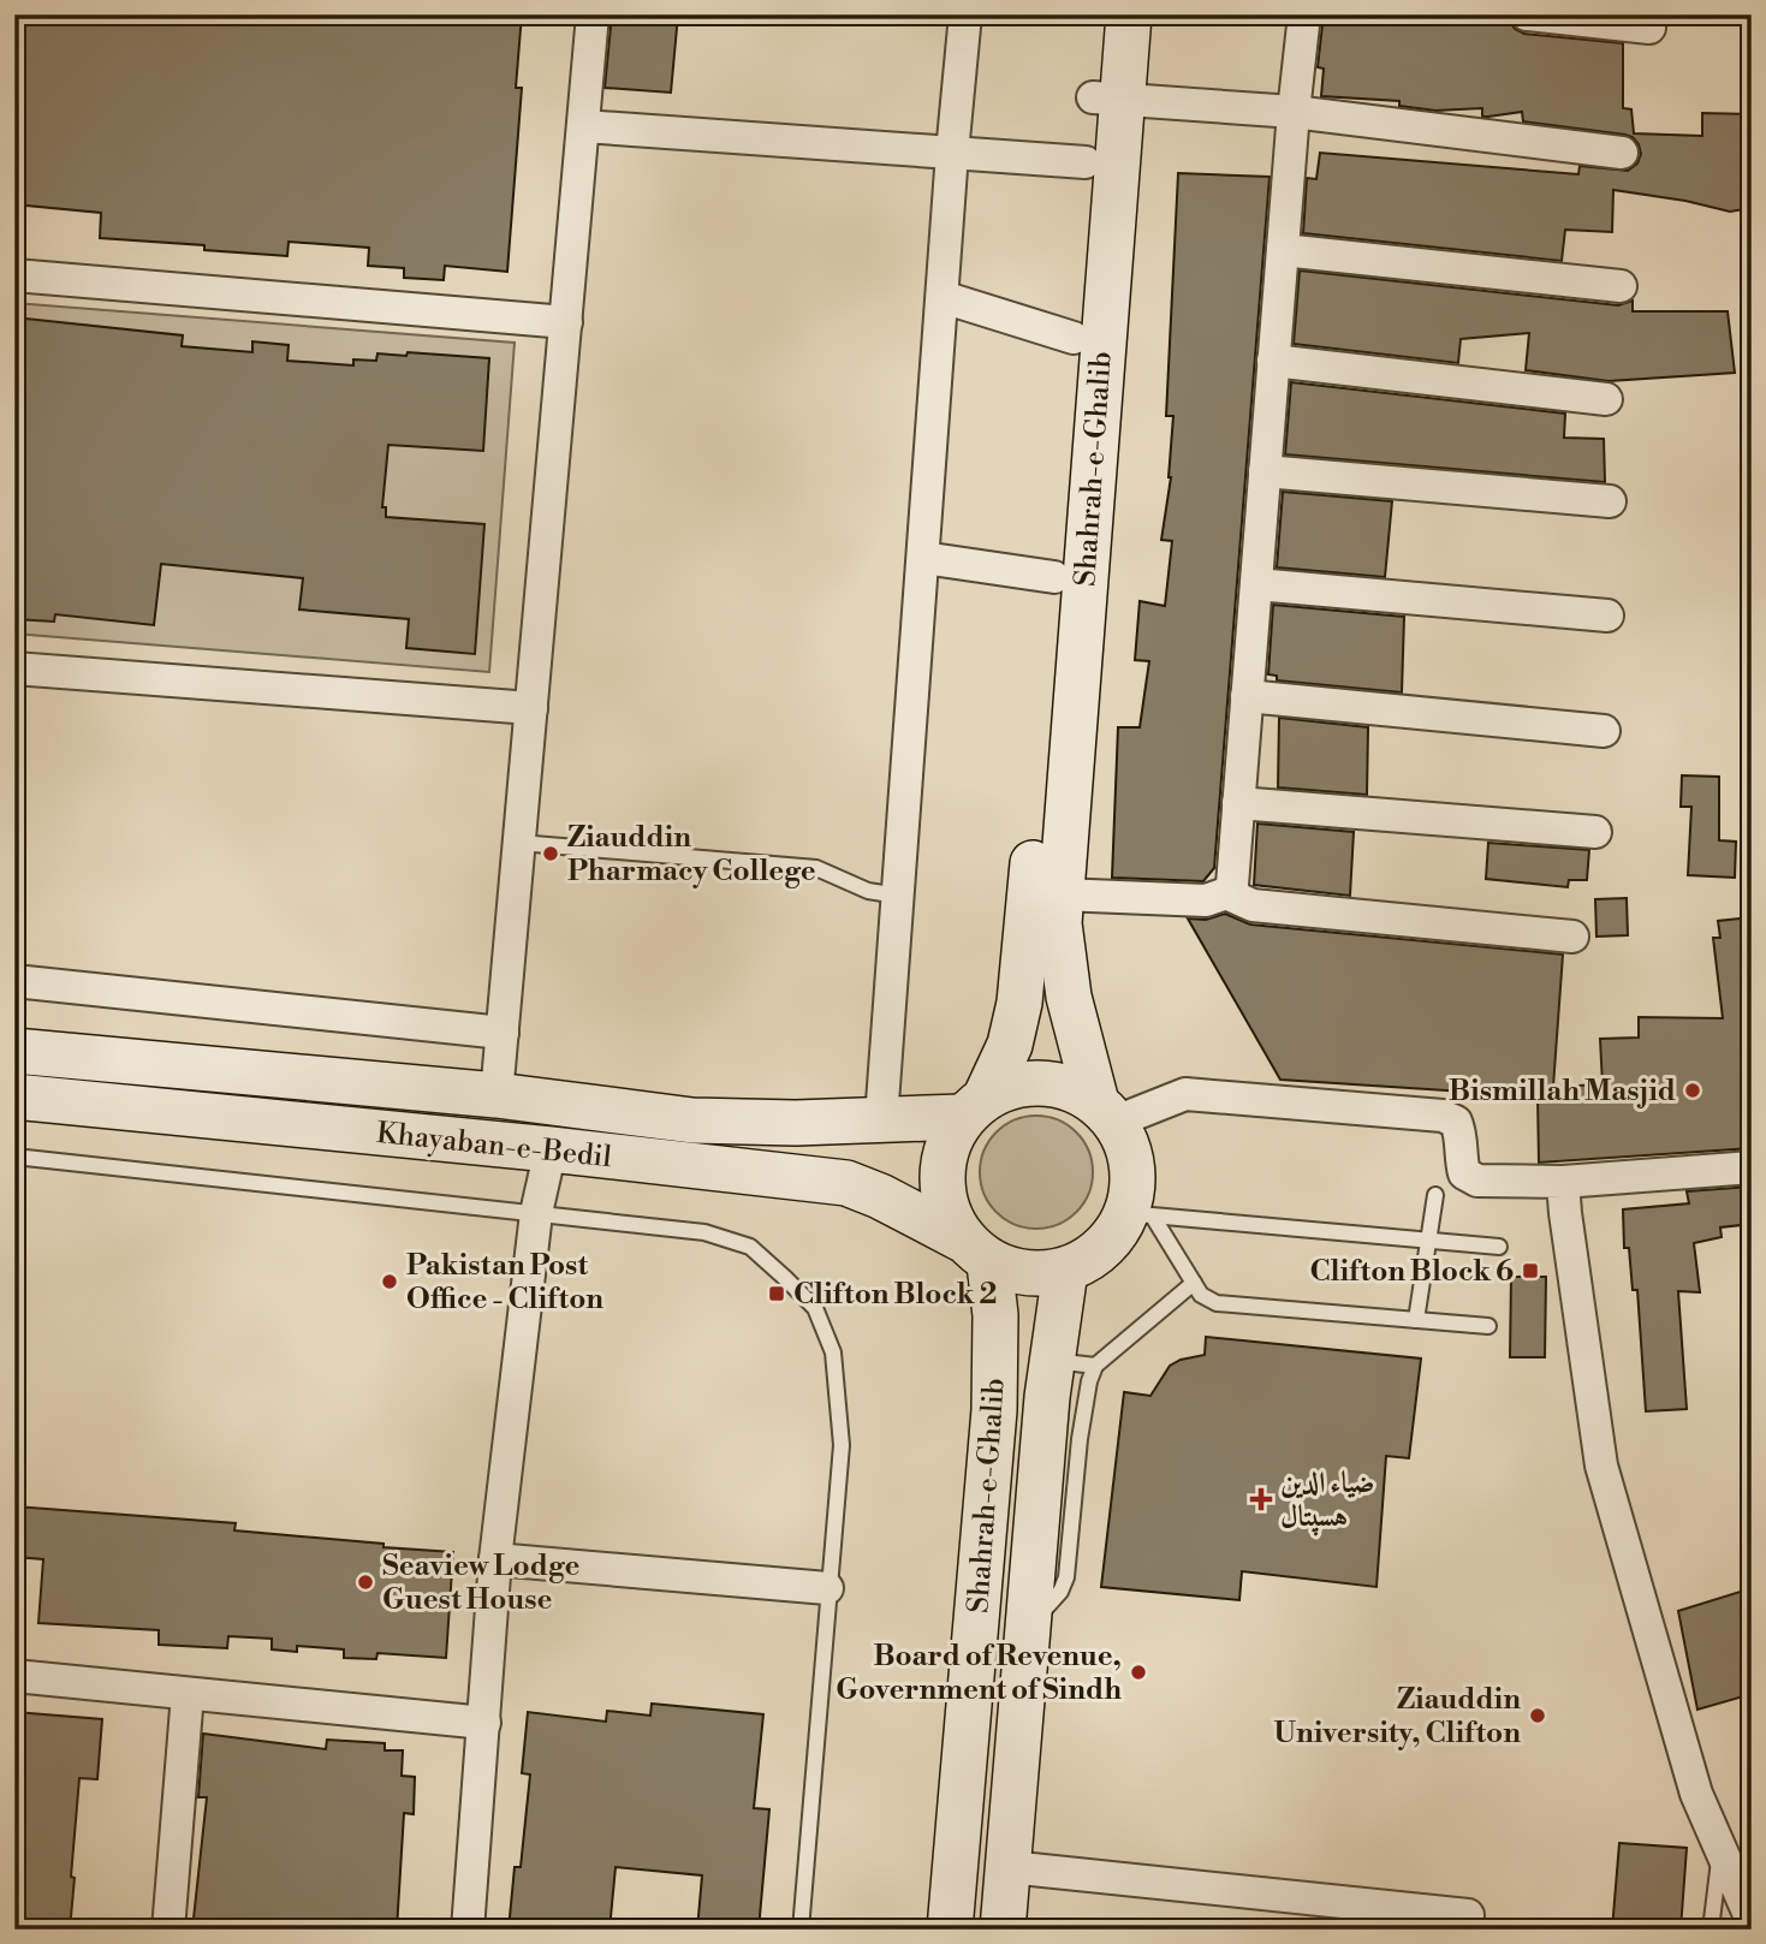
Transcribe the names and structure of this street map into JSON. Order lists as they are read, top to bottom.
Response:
{
  "streets": {
    "main road": ["Shahrah-e-Ghalib", "Khayaban-e-Bedil"]
  },
  "crossings": [
    ["Shahrah-e-Ghalib", "Khayaban-e-Bedil"]
  ],
  "places": {
    "other": [
      "Ziauddin Pharmacy College",
      "Bismillah Masjid",
      "Pakistan Post Office - Clifton",
      "Seaview Lodge Guest House",
      "Board of Revenue, Government of Sindh",
      "Ziauddin University, Clifton"
    ],
    "transit": ["Clifton Block 6", "Clifton Block 2"],
    "health": ["ضیاء الدین ہسپتال"]
  }
}
